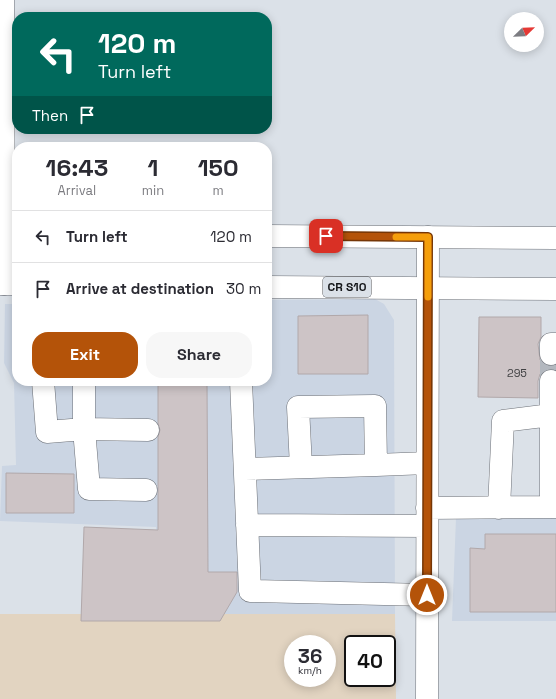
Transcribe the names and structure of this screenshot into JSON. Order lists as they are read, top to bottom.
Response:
{
  "streets": {
    "street": ["CR S10"]
  },
  "house_numbers": ["295"],
  "north": "top right",
  "page": {
    "turn": ["120 m", "Turn left"],
    "then": "Then",
    "eta": [
      "16:43",
      "Arrival",
      "1",
      "min",
      "150",
      "m"
    ],
    "list": [
      {
        "name": "Turn left",
        "value": "120 m"
      },
      {
        "name": "Arrive at destination",
        "value": "30 m"
      }
    ],
    "buttons": ["Exit", "Share"],
    "speed": "36 km/h",
    "limit": "40"
  }
}
